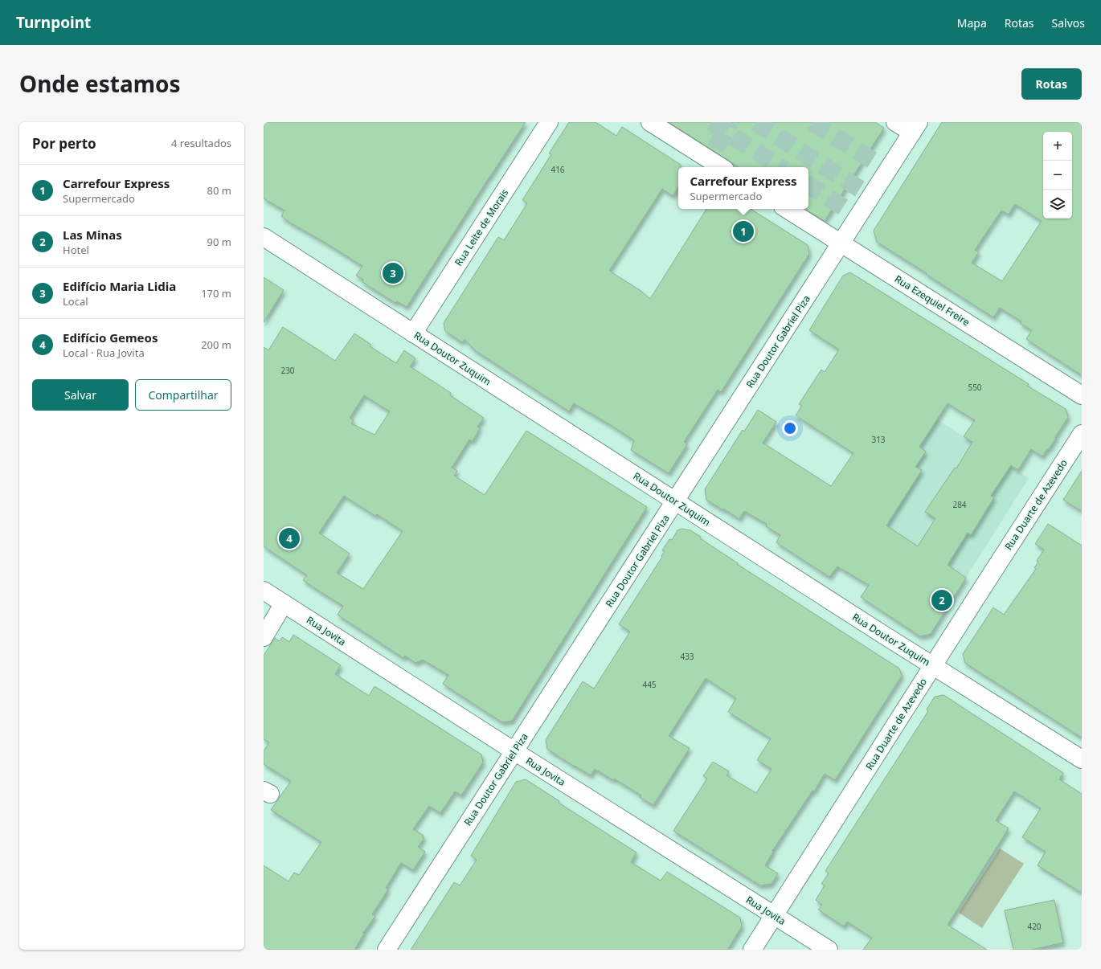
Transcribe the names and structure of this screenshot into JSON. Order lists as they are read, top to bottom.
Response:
{
  "streets": {
    "street": [
      "Rua Leite de Morais",
      "Rua Ezequiel Freire",
      "Rua Doutor Gabriel Piza",
      "Rua Doutor Zuquim",
      "Rua Duarte de Azevedo",
      "Rua Jovita"
    ]
  },
  "crossings": [
    ["Rua Leite de Morais", "Rua Doutor Zuquim"],
    ["Rua Ezequiel Freire", "Rua Doutor Gabriel Piza"],
    ["Rua Doutor Gabriel Piza", "Rua Doutor Zuquim"],
    ["Rua Doutor Gabriel Piza", "Rua Jovita"],
    ["Rua Doutor Zuquim", "Rua Duarte de Azevedo"],
    ["Rua Duarte de Azevedo", "Rua Jovita"]
  ],
  "house_numbers": [
    "416",
    "230",
    "550",
    "313",
    "284",
    "433",
    "445",
    "420"
  ],
  "page": {
    "header": "Turnpoint",
    "nav": ["Mapa", "Rotas", "Salvos"],
    "title": "Onde estamos",
    "buttons": [
      "Rotas",
      ["Salvar", "Compartilhar"]
    ],
    "heading": ["Por perto", "4 resultados"],
    "map_buttons": ["+", "−"],
    "list": [
      {
        "mark": "1",
        "name": "Carrefour Express",
        "note": "Supermercado",
        "value": "80 m"
      },
      {
        "mark": "2",
        "name": "Las Minas",
        "note": "Hotel",
        "value": "90 m"
      },
      {
        "mark": "3",
        "name": "Edifício Maria Lidia",
        "note": "Local",
        "value": "170 m"
      },
      {
        "mark": "4",
        "name": "Edifício Gemeos",
        "note": "Local · Rua Jovita",
        "value": "200 m"
      }
    ],
    "popup": ["Carrefour Express", "Supermercado"],
    "pins": [
      "1",
      "3",
      "4",
      "2"
    ]
  }
}
